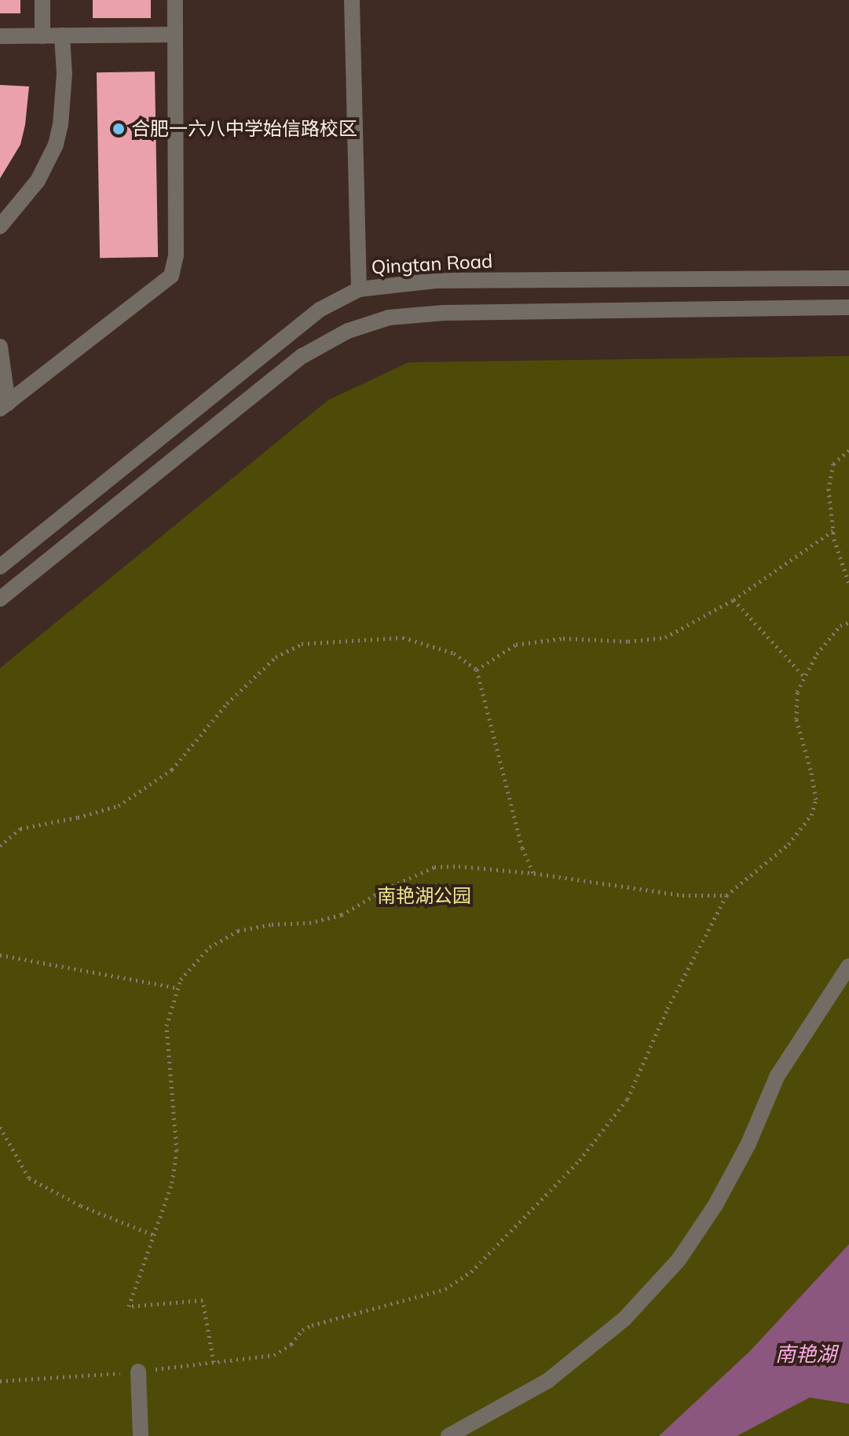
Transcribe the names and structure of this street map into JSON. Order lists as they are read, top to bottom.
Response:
{
  "streets": {
    "street": ["Qingtan Road"]
  },
  "water": ["南艳湖"],
  "parks": ["南艳湖公园"],
  "places": ["合肥一六八中学始信路校区"]
}
